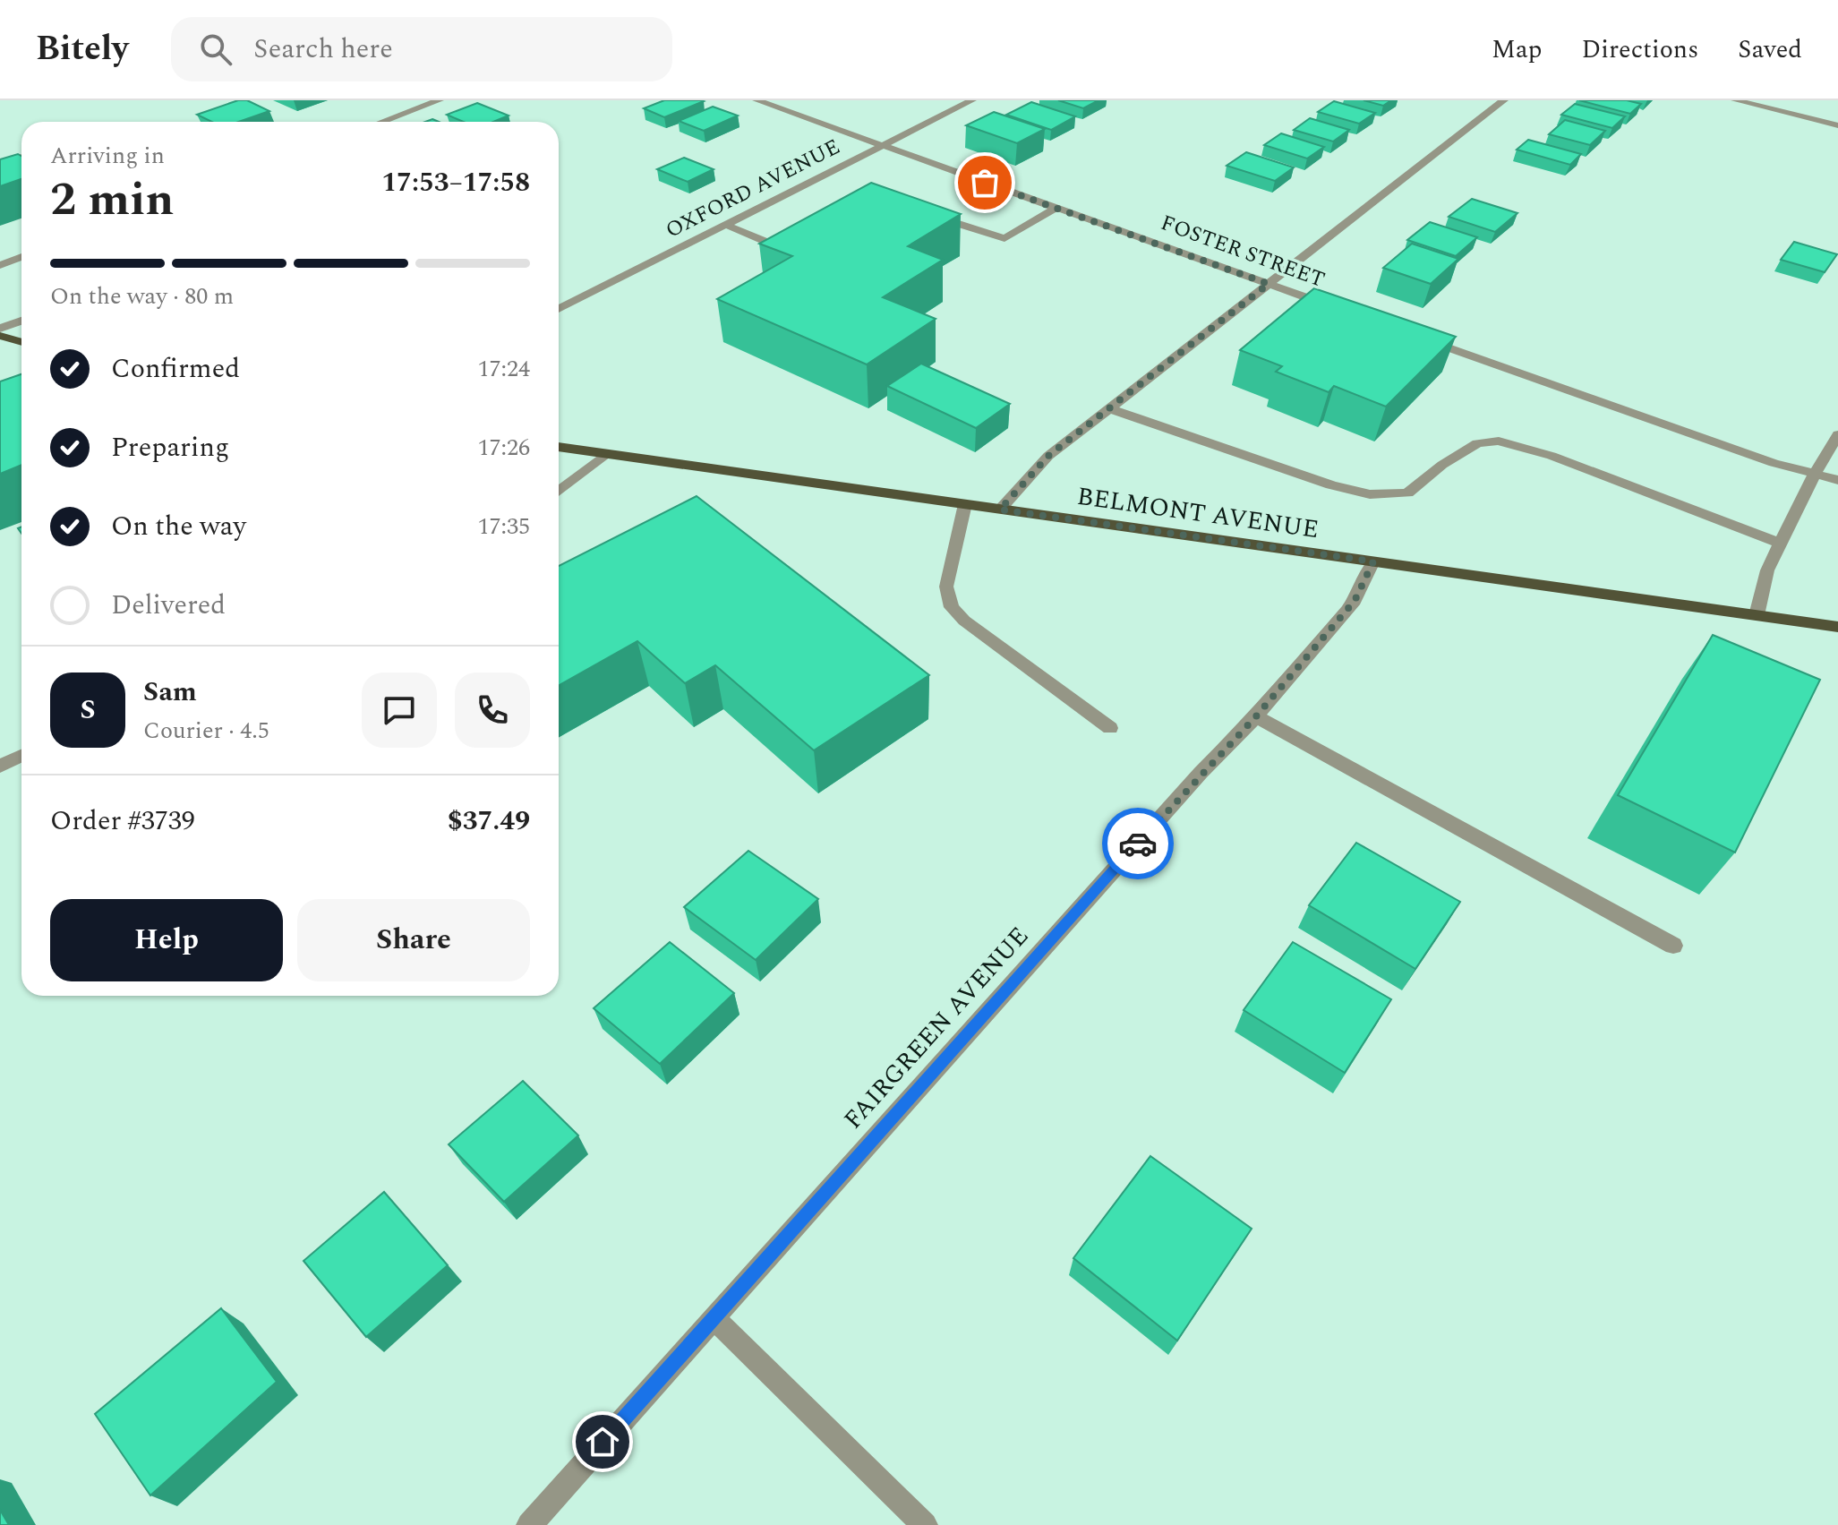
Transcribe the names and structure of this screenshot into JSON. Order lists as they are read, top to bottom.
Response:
{
  "streets": {
    "main road": ["BELMONT AVENUE"],
    "street": ["OXFORD AVENUE", "FOSTER STREET", "FAIRGREEN AVENUE"]
  },
  "crossings": [
    ["OXFORD AVENUE", "FOSTER STREET"],
    ["BELMONT AVENUE", "FAIRGREEN AVENUE"]
  ],
  "page": {
    "header": "Bitely",
    "search": "Search here",
    "nav": ["Map", "Directions", "Saved"],
    "heading": ["2 min", "Arriving in", "17:53–17:58"],
    "panel": [
      "Sam",
      "Courier · 4.5",
      "Order #3739",
      "$37.49"
    ],
    "bar": "On the way · 80 m",
    "list": [
      ["Confirmed", "17:24"],
      ["Preparing", "17:26"],
      ["On the way", "17:35"],
      "Delivered"
    ],
    "round": "S",
    "buttons": ["Help", "Share"]
  }
}
